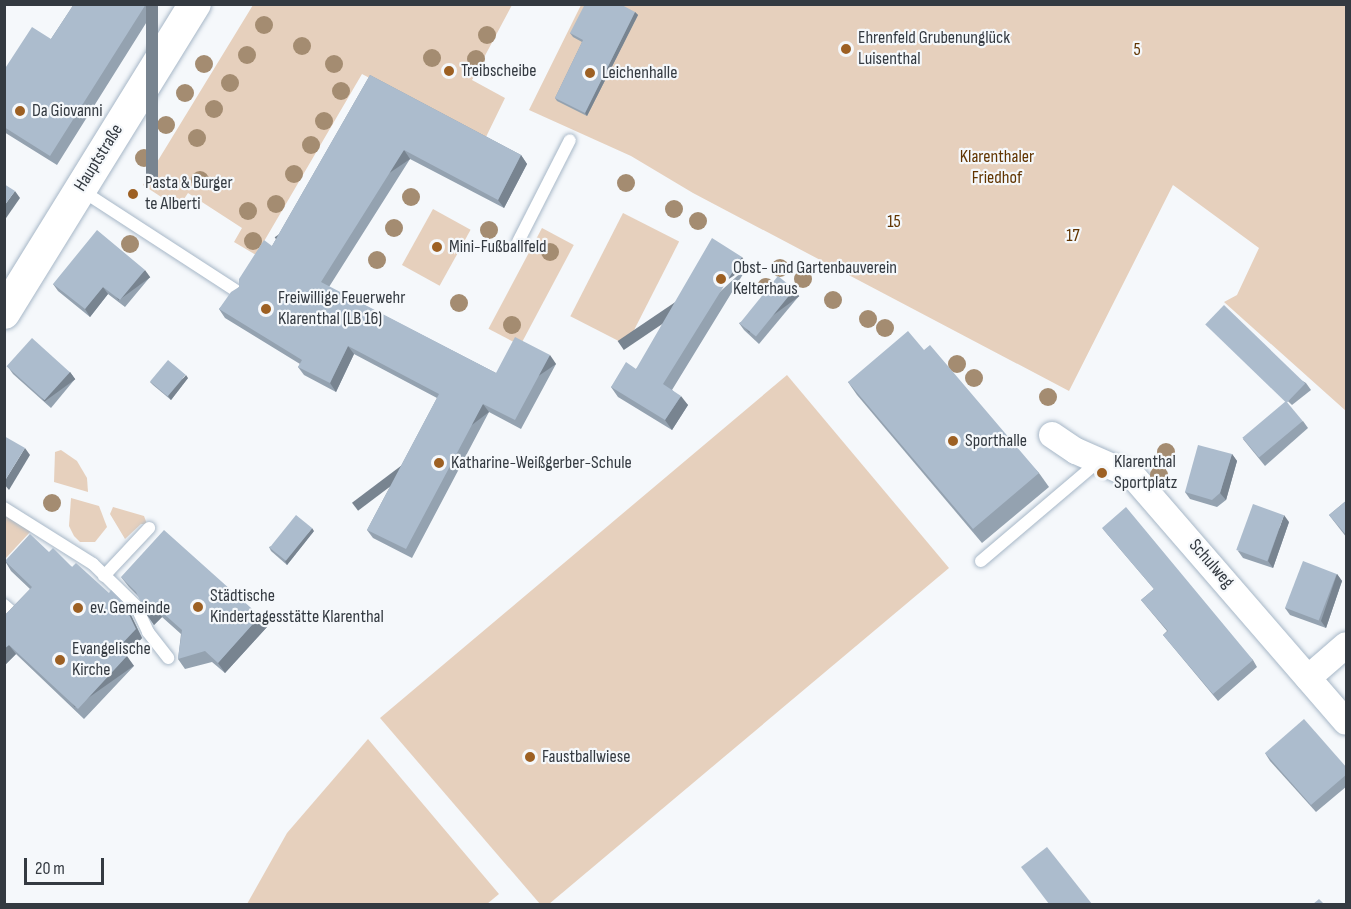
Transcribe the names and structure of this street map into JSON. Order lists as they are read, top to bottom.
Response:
{
  "streets": {
    "street": ["Hauptstraße", "Schulweg"]
  },
  "parks": [
    "5",
    "Klarenthaler Friedhof",
    "15",
    "17"
  ],
  "places": [
    "Ehrenfeld Grubenunglück Luisenthal",
    "Treibscheibe",
    "Leichenhalle",
    "Da Giovanni",
    "Pasta & Burger te Alberti",
    "Mini-Fußballfeld",
    "Obst- und Gartenbauverein Kelterhaus",
    "Freiwillige Feuerwehr Klarenthal (LB 16)",
    "Sporthalle",
    "Katharine-Weißgerber-Schule",
    "Klarenthal Sportplatz",
    "Städtische Kindertagesstätte Klarenthal",
    "ev. Gemeinde",
    "Evangelische Kirche",
    "Faustballwiese"
  ],
  "scale_bar": "20 m"
}
